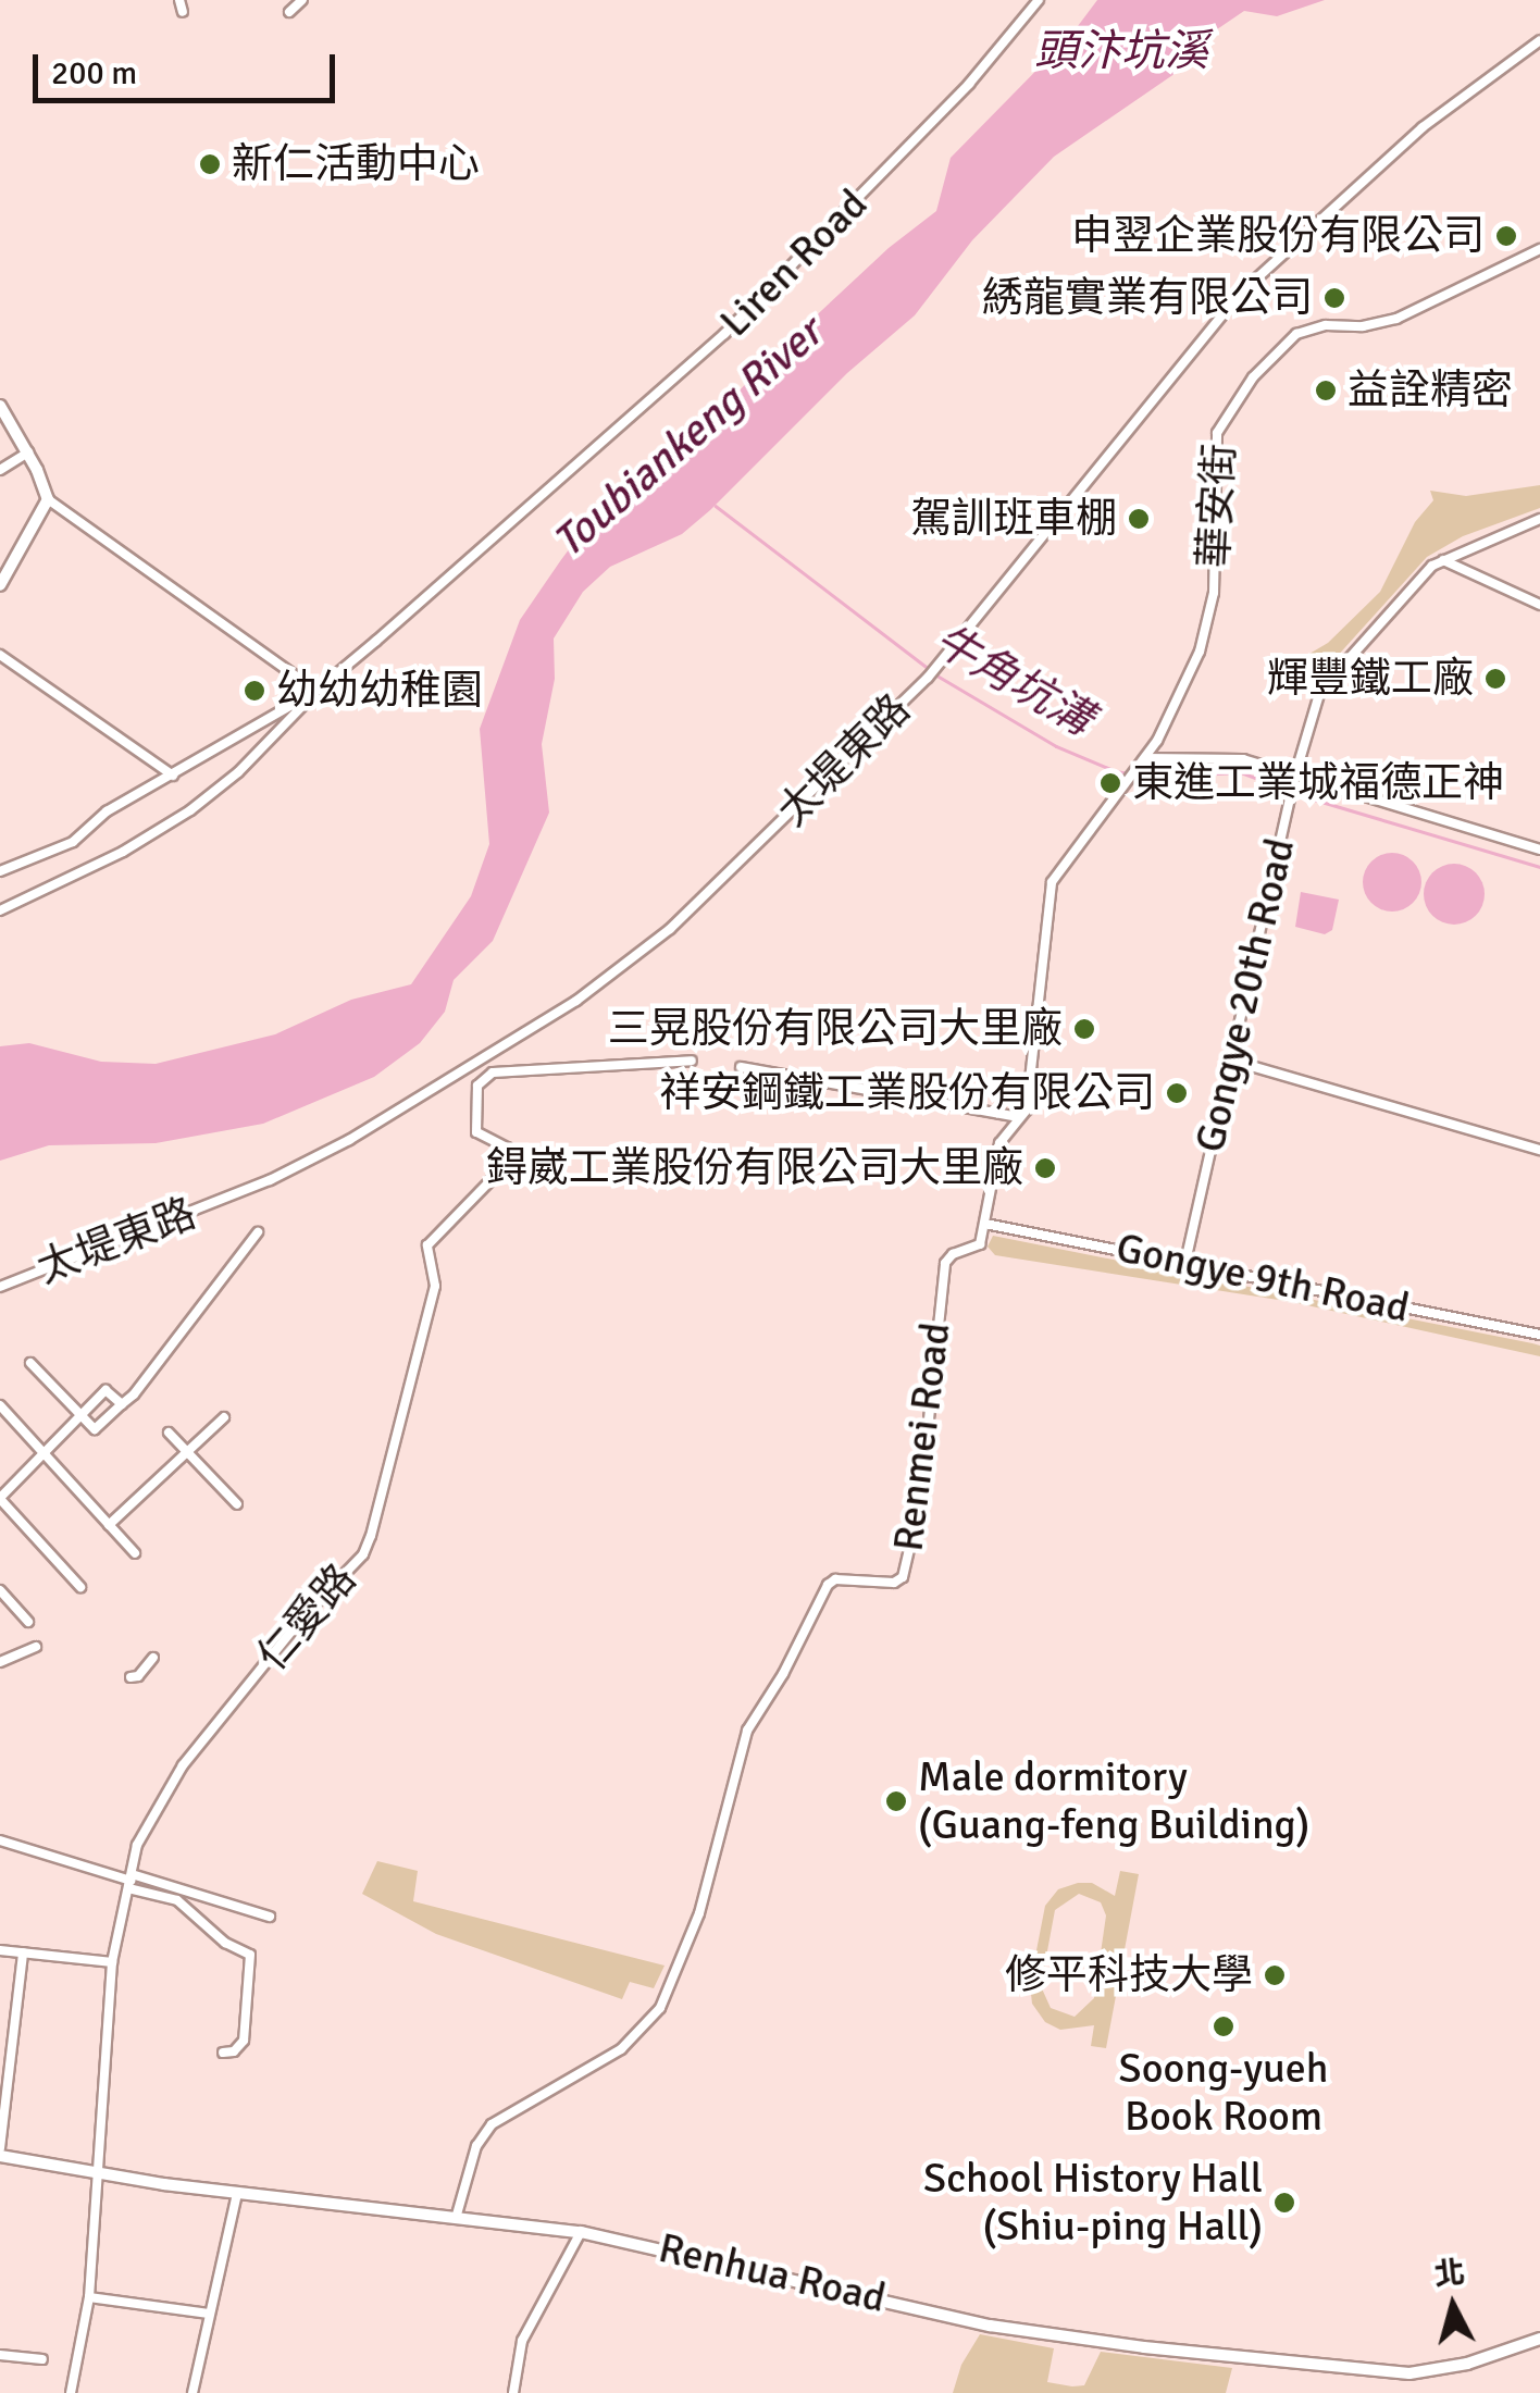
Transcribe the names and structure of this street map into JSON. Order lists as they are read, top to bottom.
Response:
{
  "streets": {
    "main road": ["Renhua Road"],
    "street": [
      "Liren Road",
      "華安街",
      "太堤東路",
      "Gongye 20th Road",
      "Gongye 9th Road",
      "Renmei Road",
      "仁愛路"
    ]
  },
  "crossings": [
    ["Gongye 20th Road", "Gongye 9th Road"],
    ["Gongye 9th Road", "Renmei Road"],
    ["Renmei Road", "Renhua Road"],
    ["仁愛路", "Renhua Road"]
  ],
  "water": ["頭汴坑溪", "Toubiankeng River", "牛角坑溝"],
  "places": [
    "新仁活動中心",
    "申翌企業股份有限公司",
    "綉龍實業有限公司",
    "益詮精密",
    "駕訓班車棚",
    "輝豐鐵工廠",
    "幼幼幼稚園",
    "東進工業城福德正神",
    "三晃股份有限公司大里廠",
    "祥安鋼鐵工業股份有限公司",
    "鍀崴工業股份有限公司大里廠",
    "Male dormitory (Guang-feng Building)",
    "修平科技大學",
    "Soong-yueh Book Room",
    "School History Hall (Shiu-ping Hall)"
  ],
  "scale_bar": "200 m",
  "north": "top"
}
